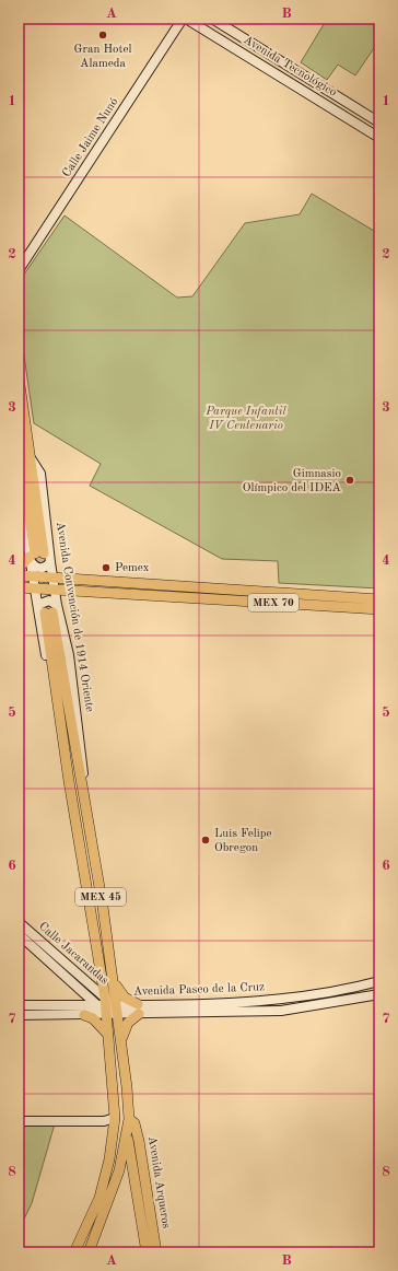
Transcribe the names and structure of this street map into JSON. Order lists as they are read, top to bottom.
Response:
{
  "streets": {
    "main road": [
      "Avenida Tecnológico",
      "Calle Jaime Nunó",
      "MEX 70",
      "Avenida Convención de 1914 Oriente",
      "MEX 45",
      "Calle Jacarandas",
      "Avenida Paseo de la Cruz",
      "Avenida Arqueros"
    ]
  },
  "crossings": [
    ["MEX 70", "Avenida Convención de 1914 Oriente"],
    ["Avenida Convención de 1914 Oriente", "Calle Jacarandas"],
    ["Avenida Convención de 1914 Oriente", "Avenida Paseo de la Cruz"],
    ["Avenida Convención de 1914 Oriente", "Avenida Arqueros"],
    ["Calle Jacarandas", "Avenida Paseo de la Cruz"]
  ],
  "parks": ["Parque Infantil IV Centenario"],
  "places": [
    "Gran Hotel Alameda",
    "Gimnasio Olímpico del IDEA",
    "Pemex",
    "Luis Felipe Obregon"
  ],
  "grid": {
    "columns": ["A", "B"],
    "rows": [
      "1",
      "2",
      "3",
      "4",
      "5",
      "6",
      "7",
      "8"
    ]
  }
}
